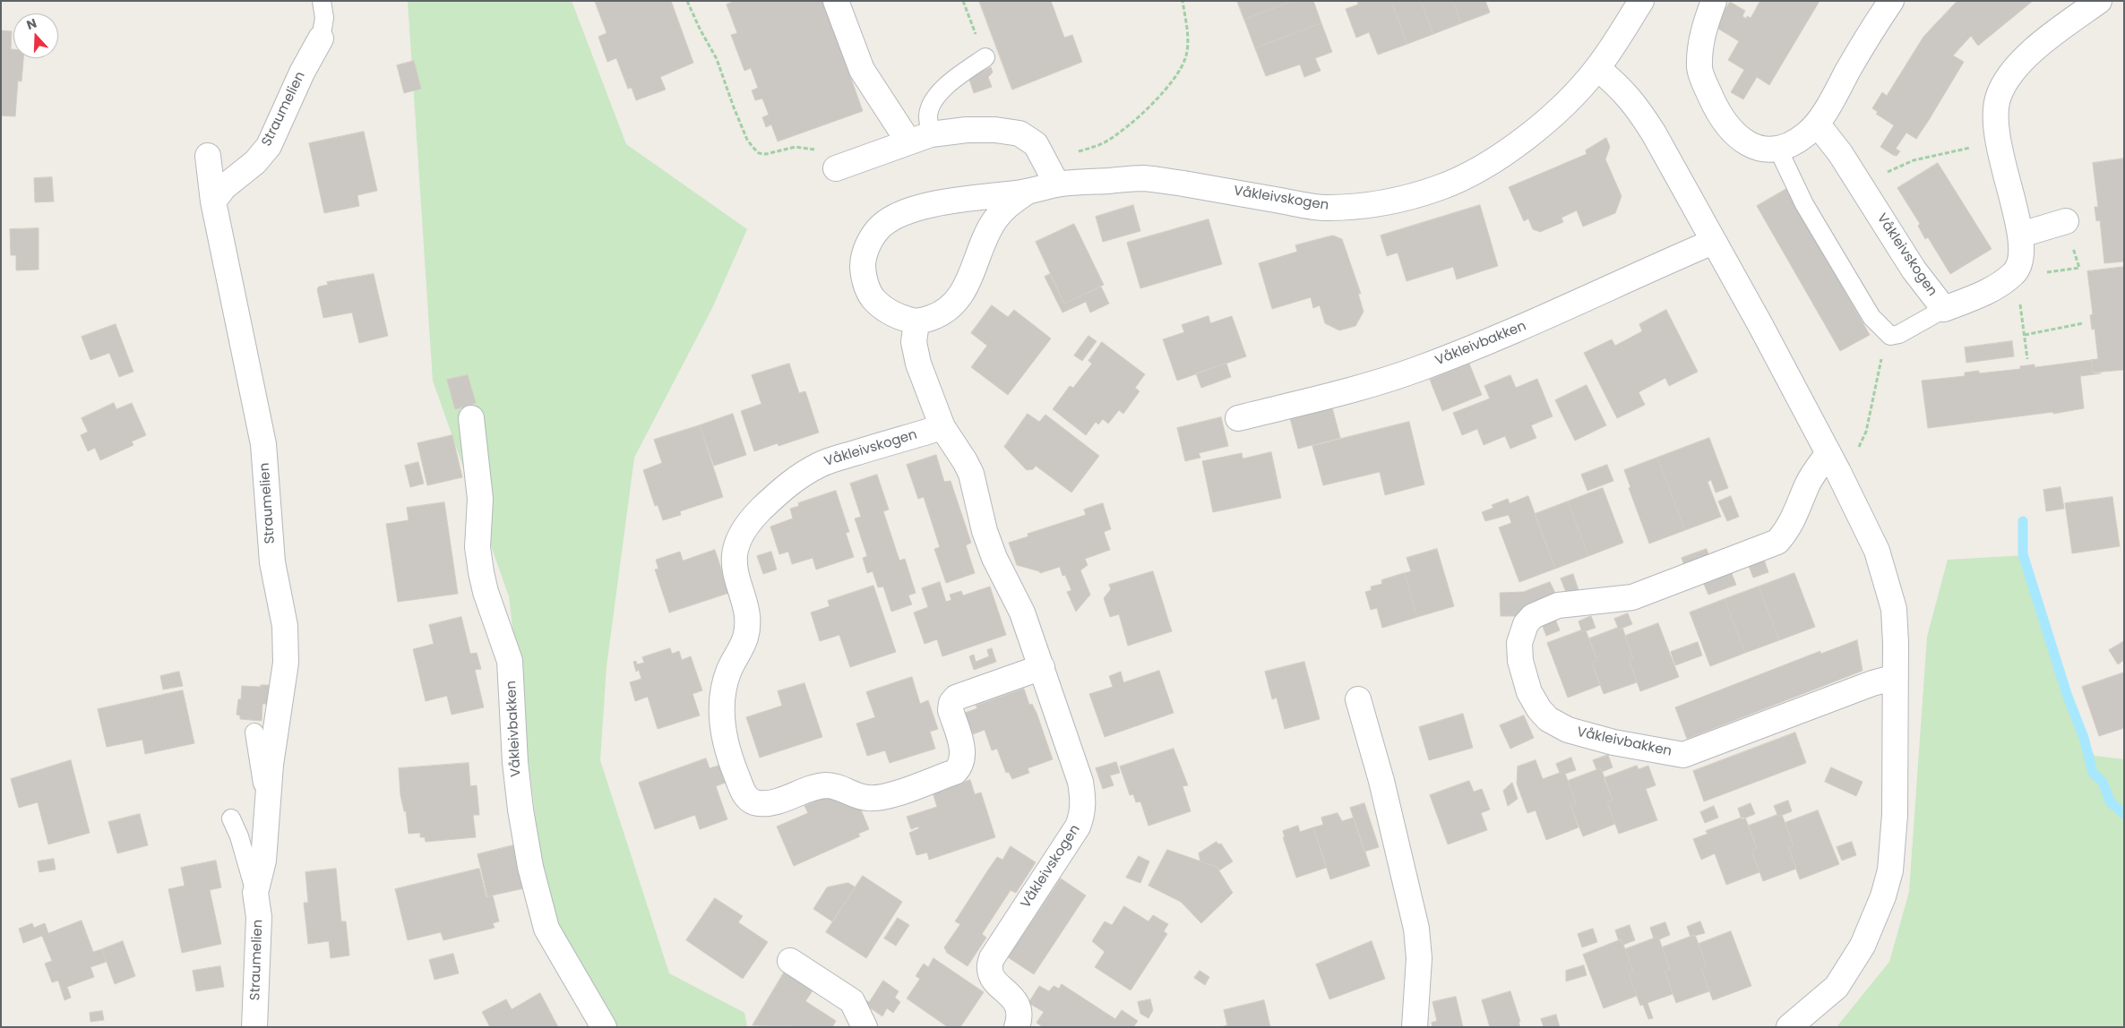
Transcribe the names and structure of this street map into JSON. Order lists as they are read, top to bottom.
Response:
{
  "streets": {
    "street": ["Straumelien", "Våkleivskogen", "Våkleivbakken"]
  },
  "north": "top"
}
